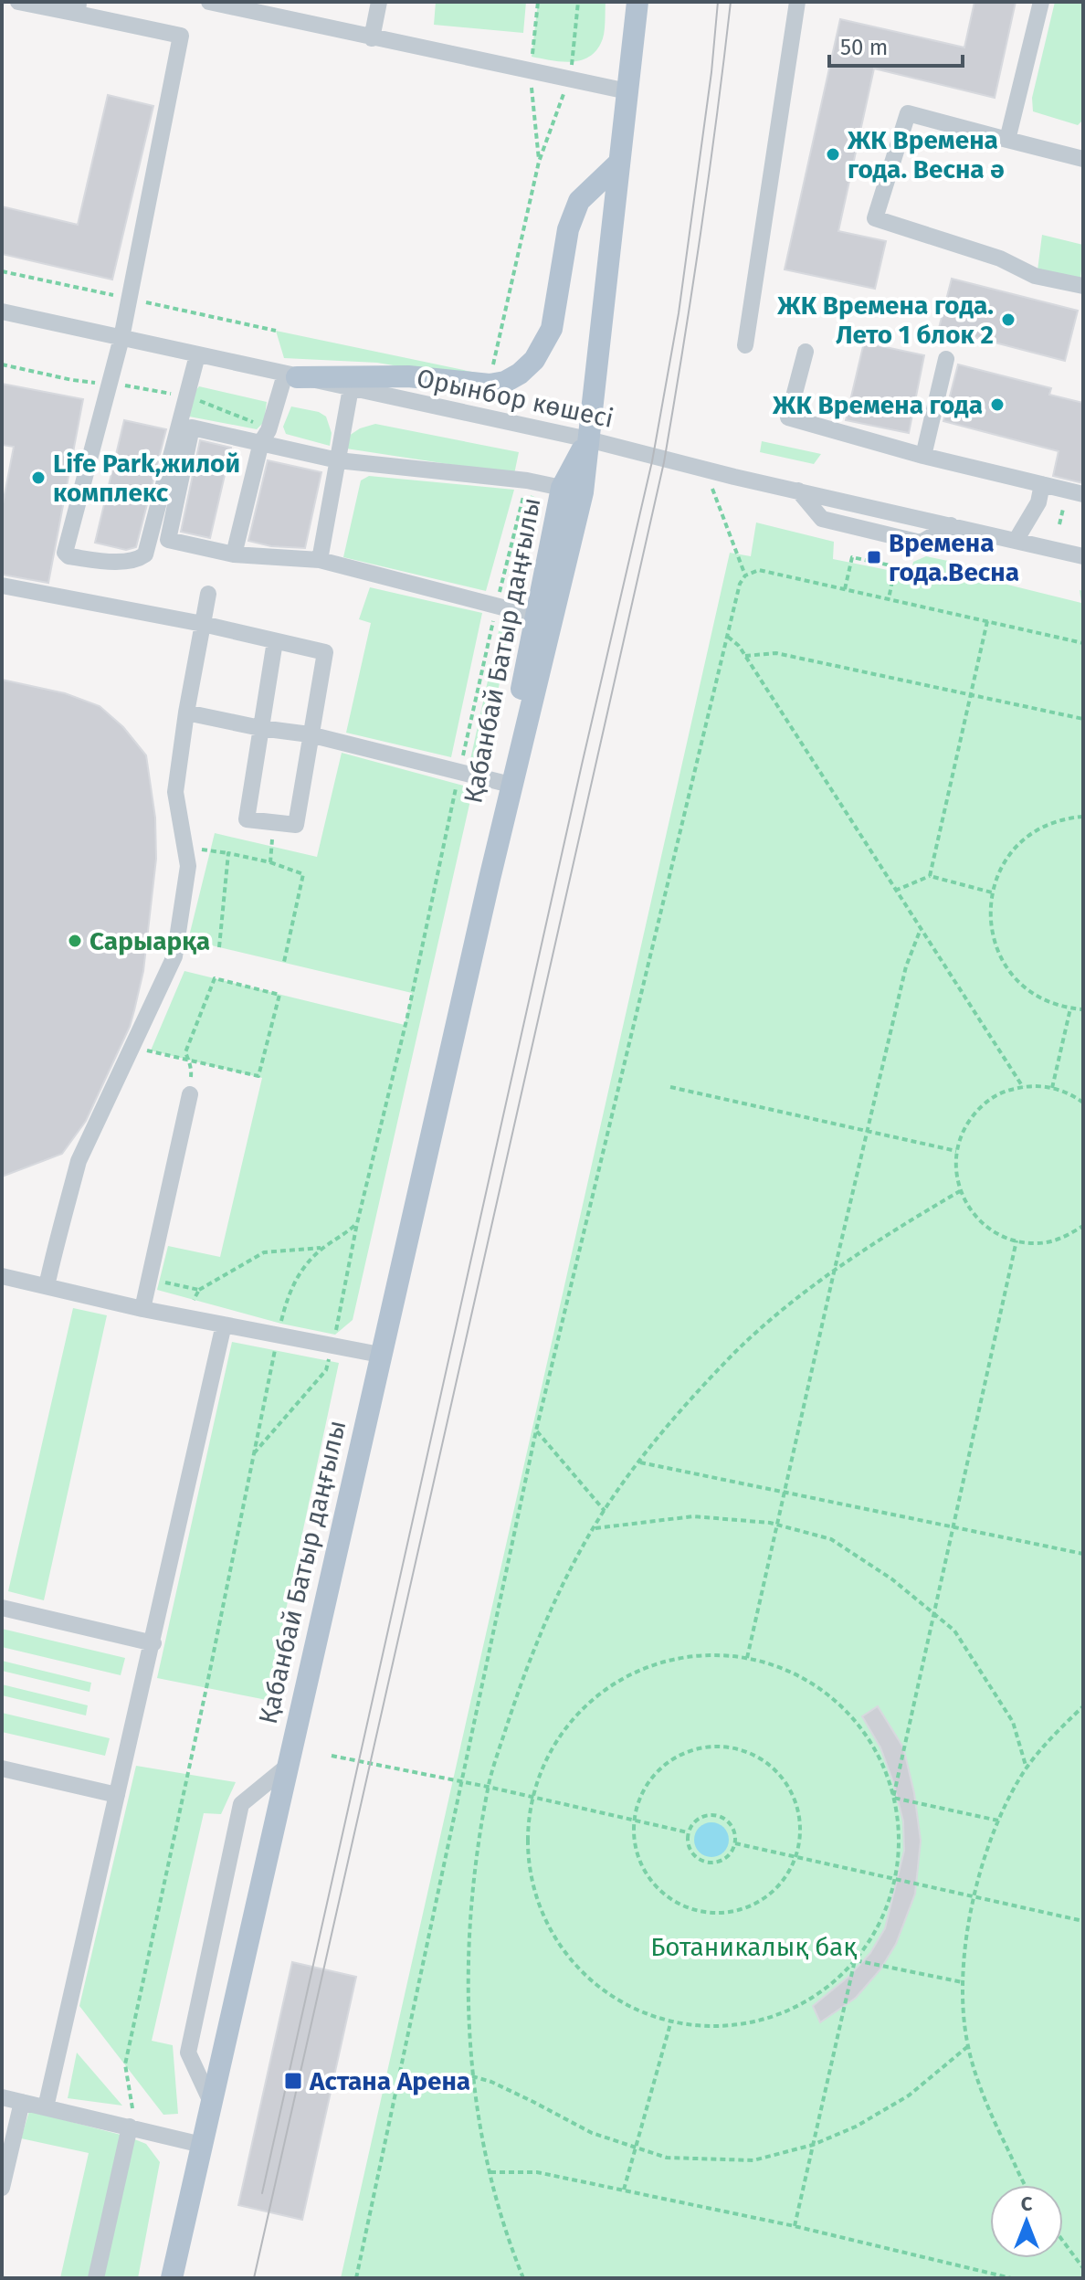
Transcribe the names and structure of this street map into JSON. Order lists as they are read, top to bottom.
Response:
{
  "streets": {
    "main road": ["Қабанбай Батыр даңғылы"],
    "street": ["Орынбор көшесі"]
  },
  "crossings": [
    ["Орынбор көшесі", "Қабанбай Батыр даңғылы"]
  ],
  "parks": ["Ботаникалық бақ"],
  "places": {
    "other": [
      "ЖК Времена года. Весна ә",
      "ЖК Времена года. Лето 1 блок 2",
      "ЖК Времена года",
      "Life Park,жилой комплекс",
      "Сарыарқа"
    ],
    "transit": ["Времена года.Весна", "Астана Арена"]
  },
  "scale_bar": "50 m",
  "north": "top"
}
